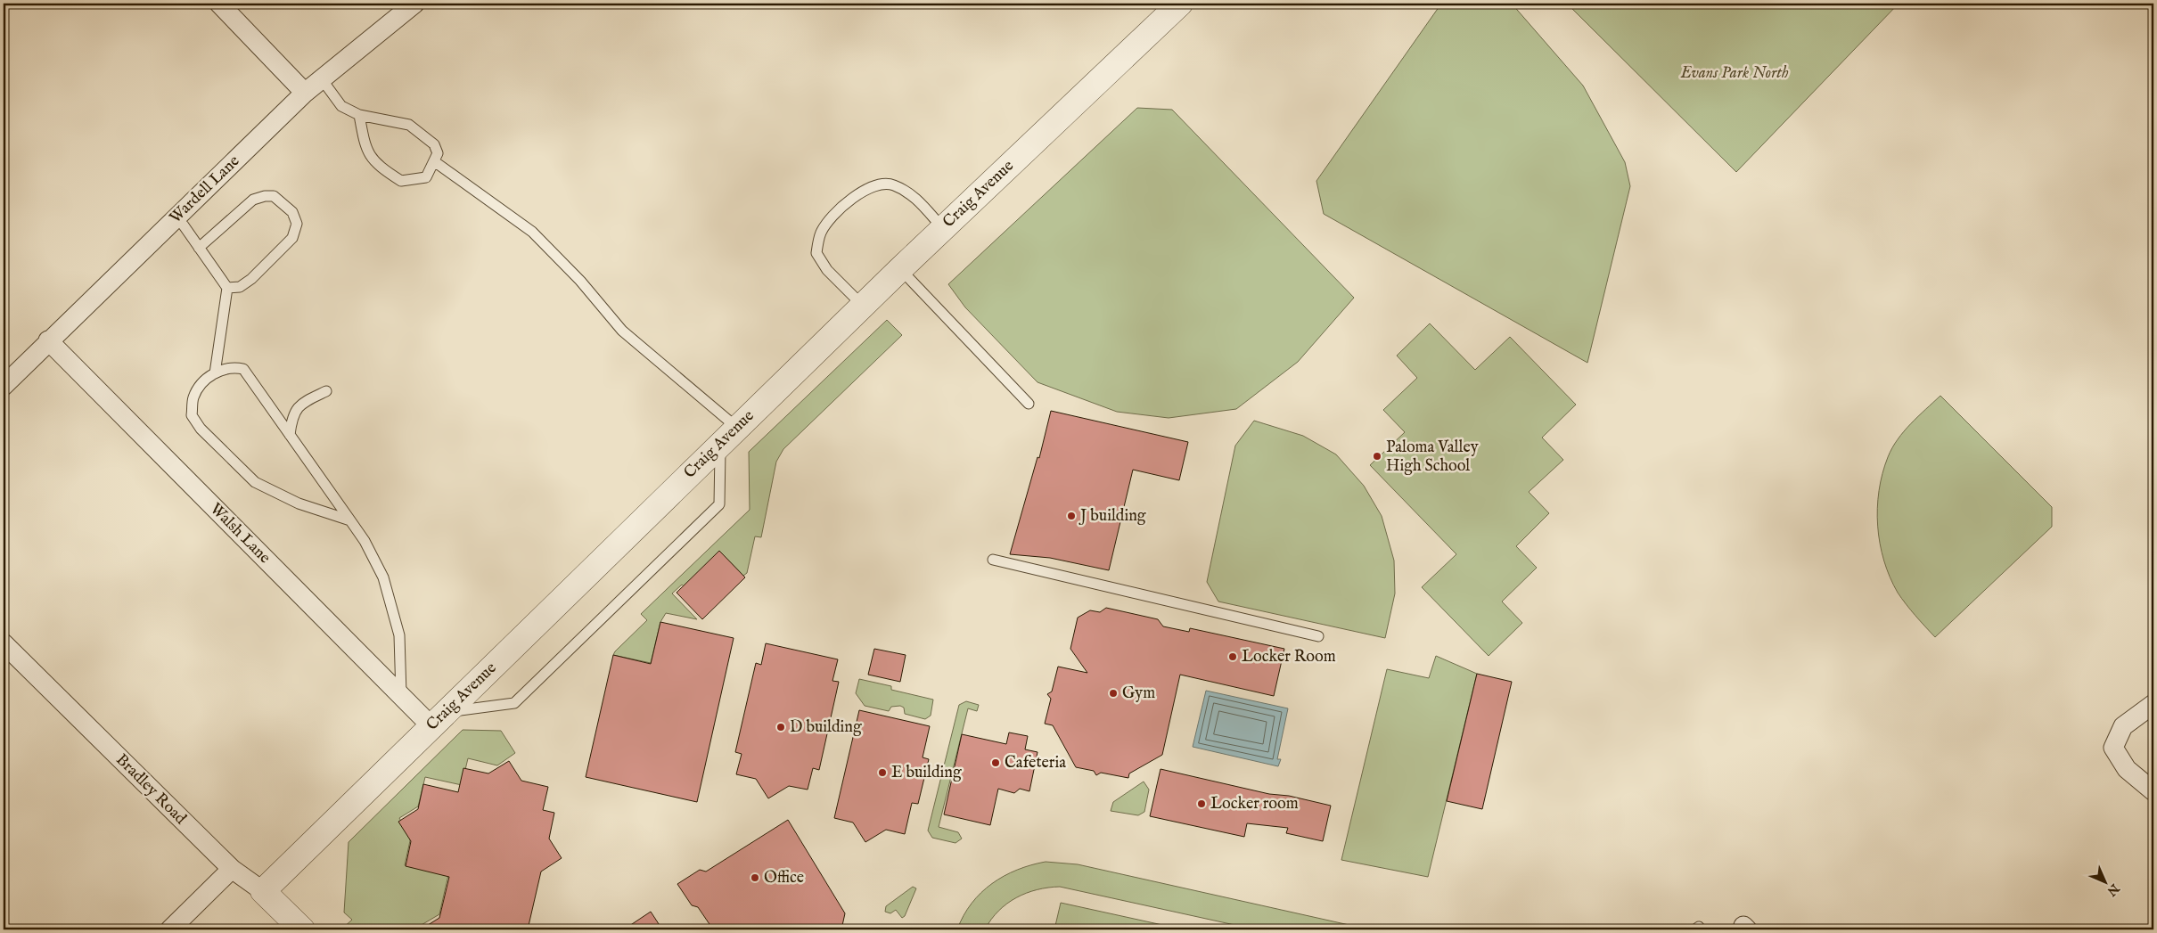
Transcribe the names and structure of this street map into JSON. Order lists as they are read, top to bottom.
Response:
{
  "streets": {
    "street": [
      "Wardell Lane",
      "Craig Avenue",
      "Walsh Lane",
      "Bradley Road"
    ]
  },
  "crossings": [
    ["Wardell Lane", "Walsh Lane"],
    ["Craig Avenue", "Walsh Lane"],
    ["Craig Avenue", "Bradley Road"]
  ],
  "parks": ["Evans Park North"],
  "places": [
    "Paloma Valley High School",
    "J building",
    "Locker Room",
    "Gym",
    "D building",
    "Cafeteria",
    "E building",
    "Locker room",
    "Office"
  ],
  "north": "bottom right"
}
